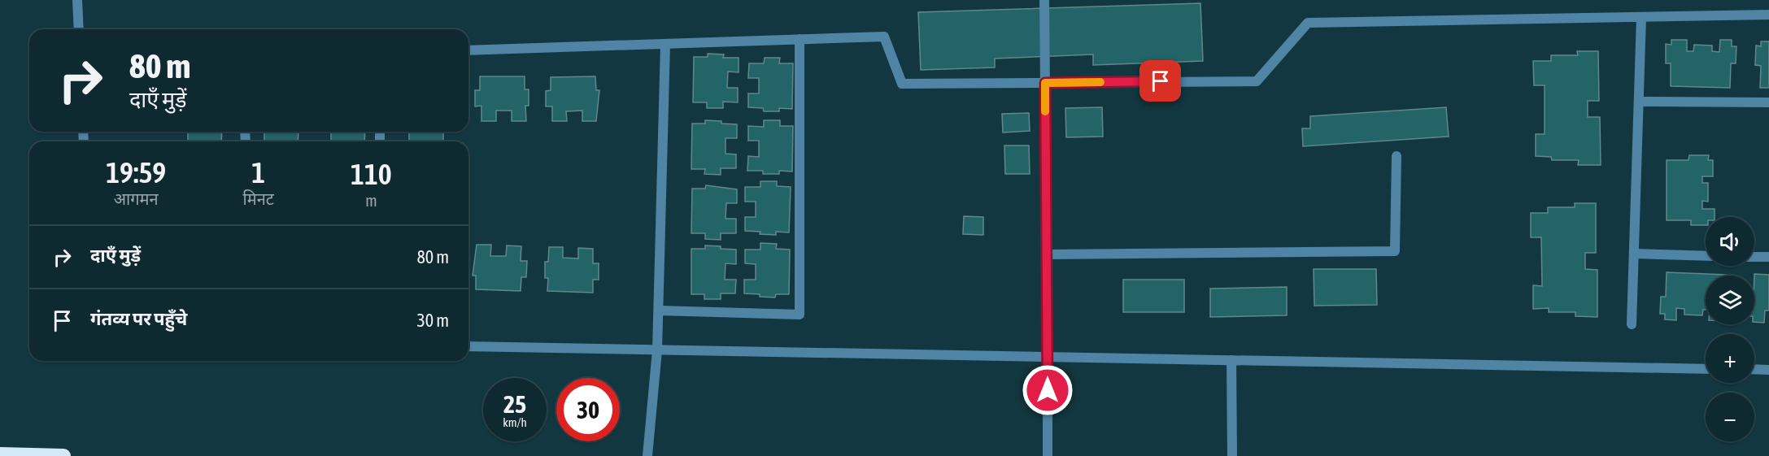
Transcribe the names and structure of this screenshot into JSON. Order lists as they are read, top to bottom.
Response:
{
  "page": {
    "turn": ["80 m", "दाएँ मुड़ें"],
    "eta": [
      "19:59",
      "आगमन",
      "1",
      "मिनट",
      "110",
      "m"
    ],
    "map_buttons": ["+", "−"],
    "list": [
      {
        "name": "दाएँ मुड़ें",
        "value": "80 m"
      },
      {
        "name": "गंतव्य पर पहुँचे",
        "value": "30 m"
      }
    ],
    "speed": "25 km/h",
    "limit": "30"
  }
}
